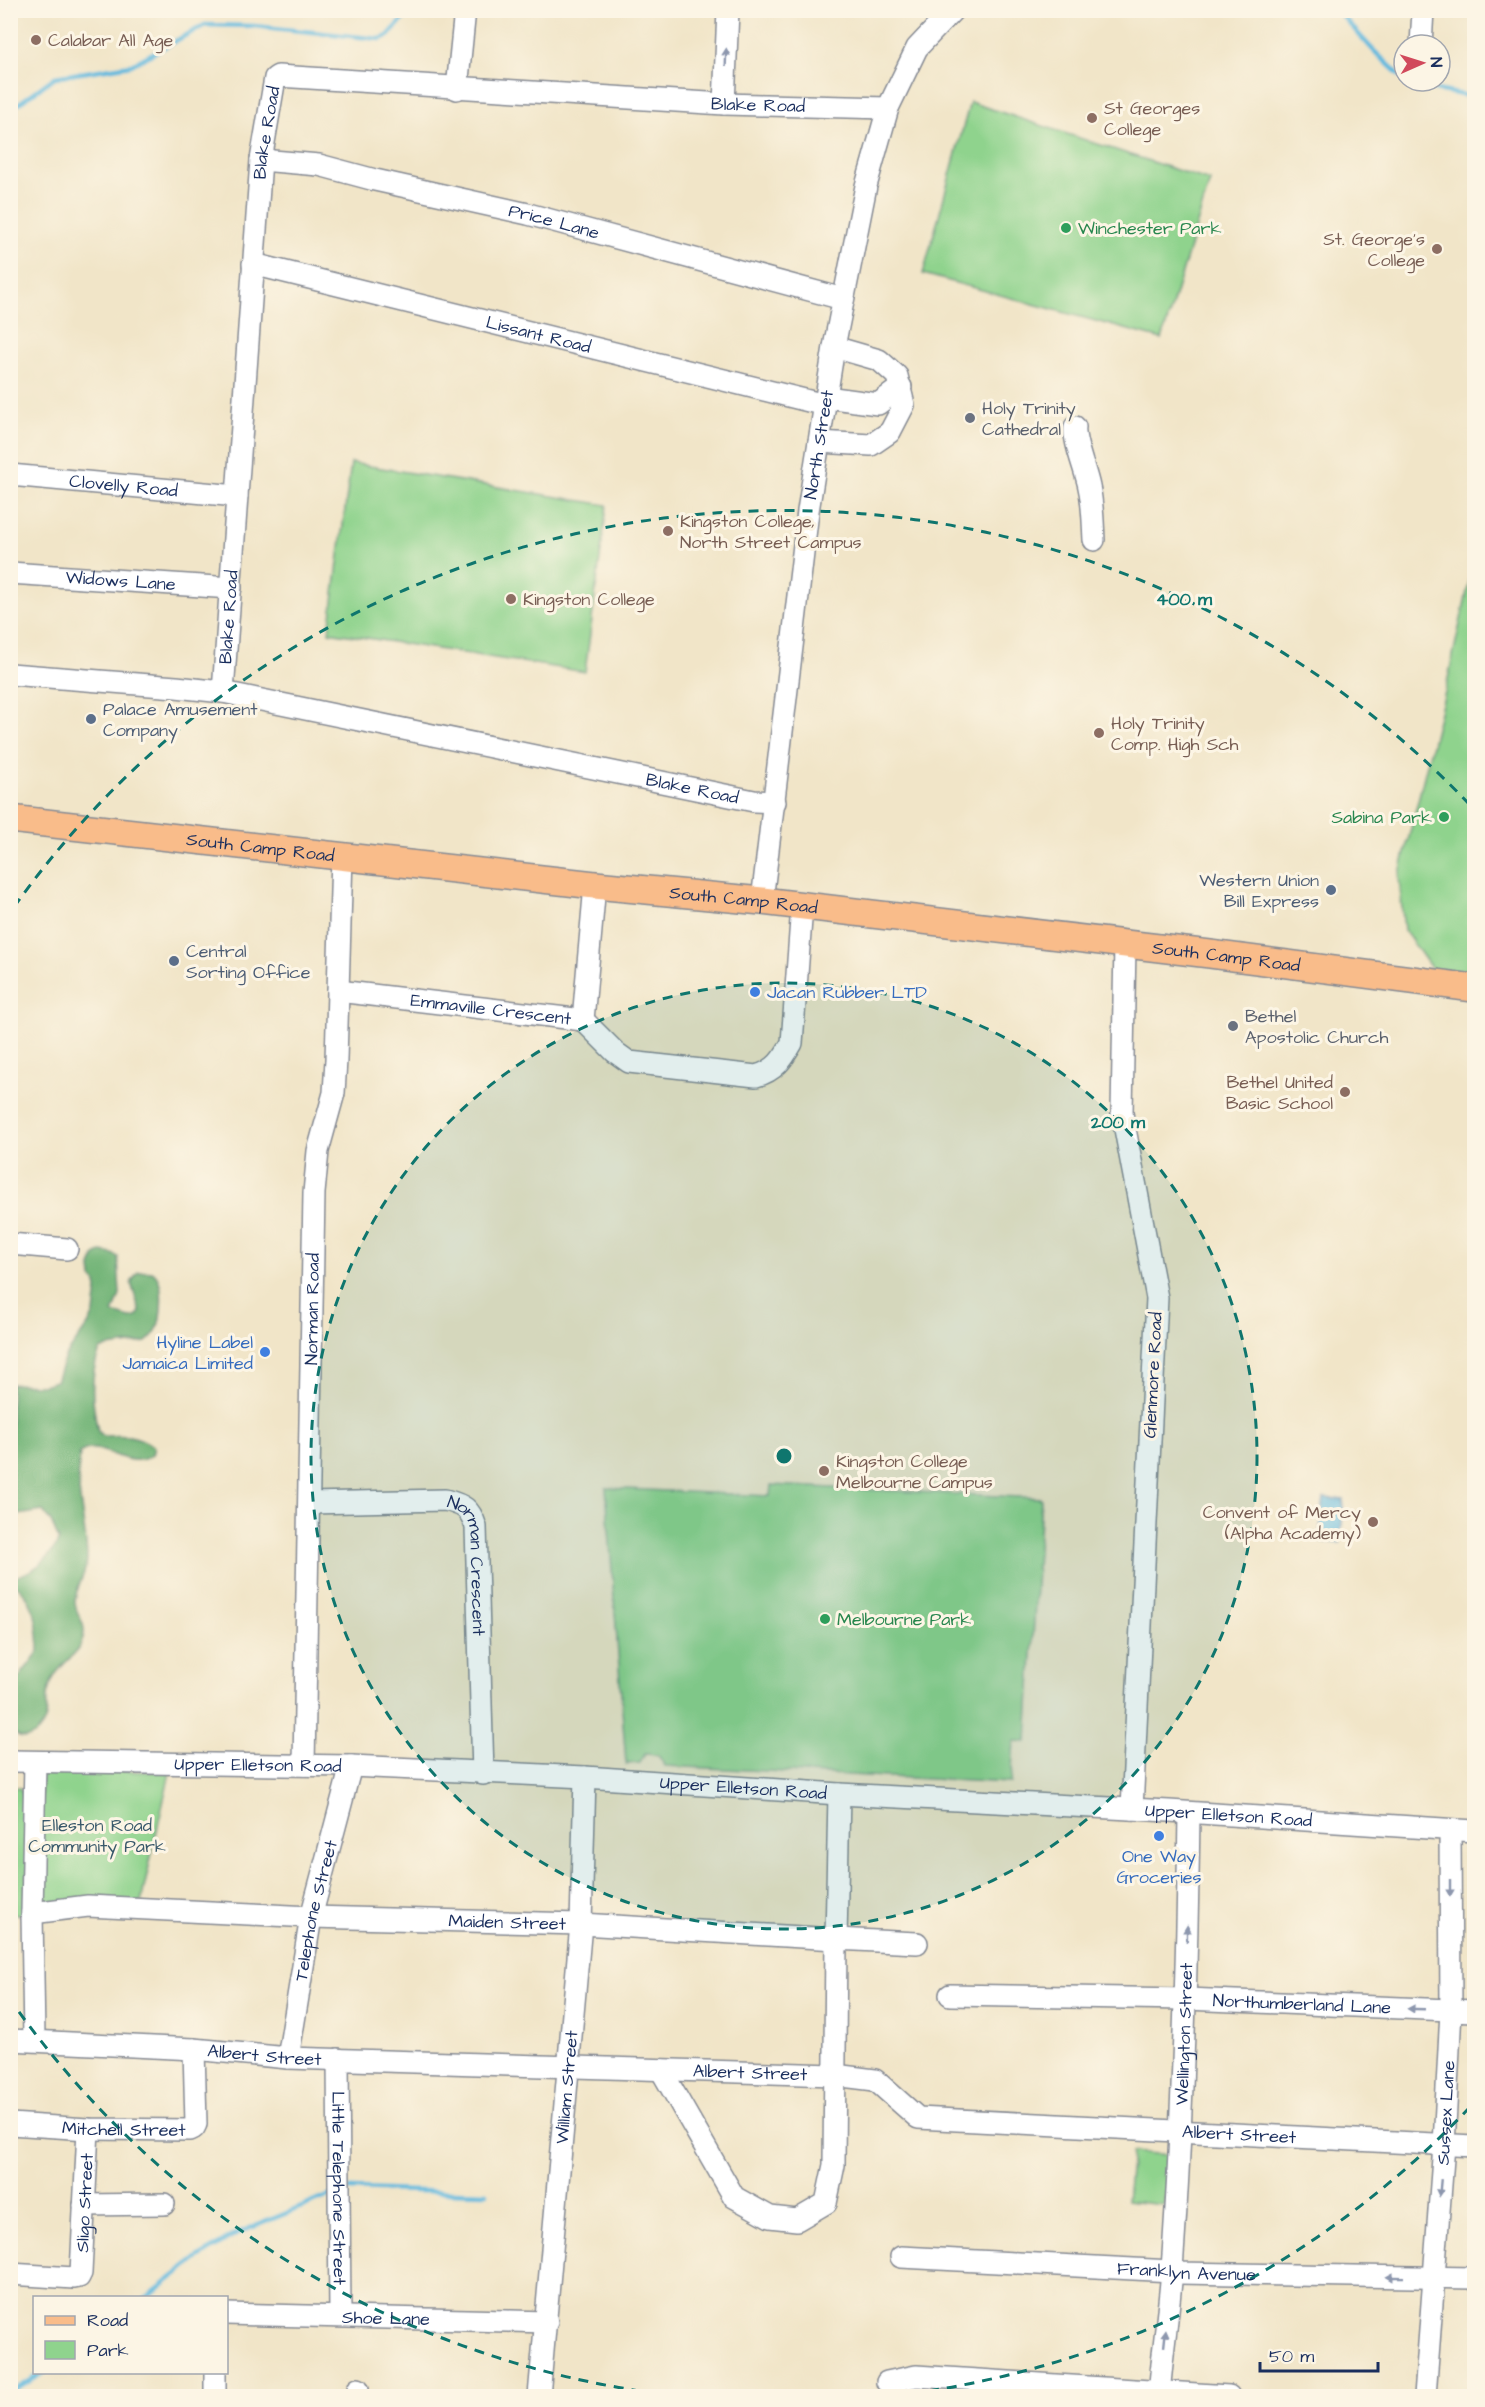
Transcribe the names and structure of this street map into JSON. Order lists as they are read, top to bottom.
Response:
{
  "streets": {
    "main road": ["South Camp Road"],
    "street": [
      "Blake Road",
      "Price Lane",
      "Lissant Road",
      "North Street",
      "Clovelly Road",
      "Widows Lane",
      "Emmaville Crescent",
      "Norman Road",
      "Glenmore Road",
      "Norman Crescent",
      "Upper Elletson Road",
      "Telephone Street",
      "Maiden Street",
      "Northumberland Lane",
      "Wellington Street",
      "Albert Street",
      "William Street",
      "Sussex Lane",
      "Mitchell Street",
      "Little Telephone Street",
      "Sligo Street",
      "Franklyn Avenue",
      "Shoe Lane"
    ]
  },
  "crossings": [
    ["Blake Road", "Price Lane"],
    ["Blake Road", "Lissant Road"],
    ["Blake Road", "North Street"],
    ["Blake Road", "Clovelly Road"],
    ["Blake Road", "Widows Lane"],
    ["Price Lane", "North Street"],
    ["Lissant Road", "North Street"],
    ["North Street", "South Camp Road"],
    ["South Camp Road", "Emmaville Crescent"],
    ["South Camp Road", "Norman Road"],
    ["South Camp Road", "Glenmore Road"],
    ["Emmaville Crescent", "Norman Road"],
    ["Norman Road", "Norman Crescent"],
    ["Norman Road", "Upper Elletson Road"],
    ["Glenmore Road", "Upper Elletson Road"],
    ["Norman Crescent", "Upper Elletson Road"],
    ["Upper Elletson Road", "Telephone Street"],
    ["Upper Elletson Road", "Wellington Street"],
    ["Upper Elletson Road", "William Street"],
    ["Upper Elletson Road", "Sussex Lane"],
    ["Telephone Street", "Maiden Street"],
    ["Telephone Street", "Albert Street"],
    ["Maiden Street", "William Street"],
    ["Northumberland Lane", "Wellington Street"],
    ["Northumberland Lane", "Sussex Lane"],
    ["Wellington Street", "Albert Street"],
    ["Wellington Street", "Franklyn Avenue"],
    ["Albert Street", "William Street"],
    ["Albert Street", "Sussex Lane"],
    ["Albert Street", "Mitchell Street"],
    ["Albert Street", "Little Telephone Street"],
    ["William Street", "Shoe Lane"],
    ["Sussex Lane", "Franklyn Avenue"],
    ["Mitchell Street", "Sligo Street"],
    ["Little Telephone Street", "Shoe Lane"]
  ],
  "one_way": ["Northumberland Lane", "Wellington Street", "Sussex Lane"],
  "parks": ["Elleston Road Community Park"],
  "places": [
    "Calabar All Age",
    "St Georges College",
    "Winchester Park",
    "St. George's College",
    "Holy Trinity Cathedral",
    "Kingston College, North Street Campus",
    "Kingston College",
    "Palace Amusement Company",
    "Holy Trinity Comp. High Sch",
    "Sabina Park",
    "Western Union Bill Express",
    "Central Sorting Office",
    "Jacan Rubber LTD",
    "Bethel Apostolic Church",
    "Bethel United Basic School",
    "Hyline Label Jamaica Limited",
    "Kingston College Melbourne Campus",
    "Convent of Mercy (Alpha Academy)",
    "Melbourne Park",
    "One Way Groceries"
  ],
  "legend": ["Road", "Park"],
  "scale_bar": "50 m",
  "north": "right",
  "rings": ["400 m", "200 m"]
}
